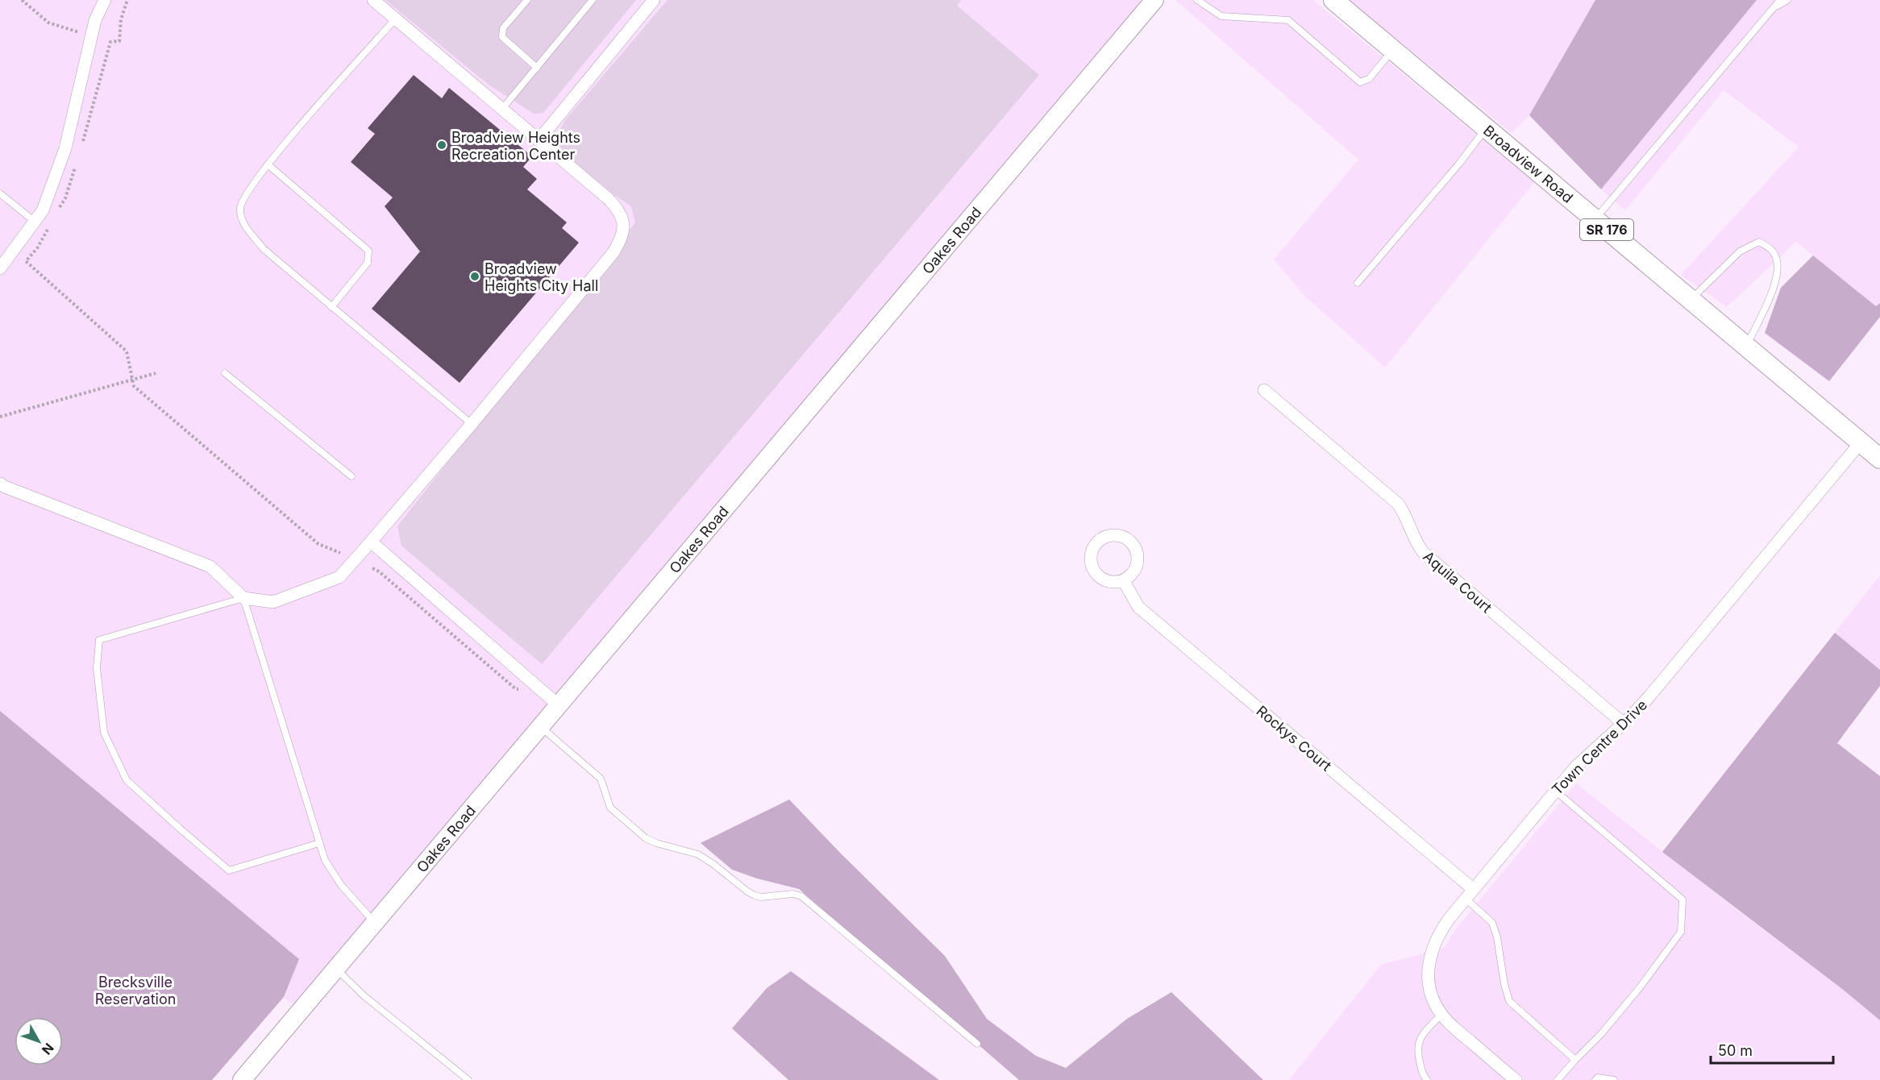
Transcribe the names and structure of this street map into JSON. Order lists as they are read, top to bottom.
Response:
{
  "streets": {
    "main road": ["Broadview Road", "SR 176"],
    "street": [
      "Oakes Road",
      "Aquila Court",
      "Rockys Court",
      "Town Centre Drive"
    ]
  },
  "crossings": [
    ["Broadview Road", "Town Centre Drive"],
    ["Aquila Court", "Town Centre Drive"],
    ["Rockys Court", "Town Centre Drive"]
  ],
  "parks": ["Brecksville Reservation"],
  "places": ["Broadview Heights Recreation Center", "Broadview Heights City Hall"],
  "scale_bar": "50 m",
  "north": "bottom right"
}
